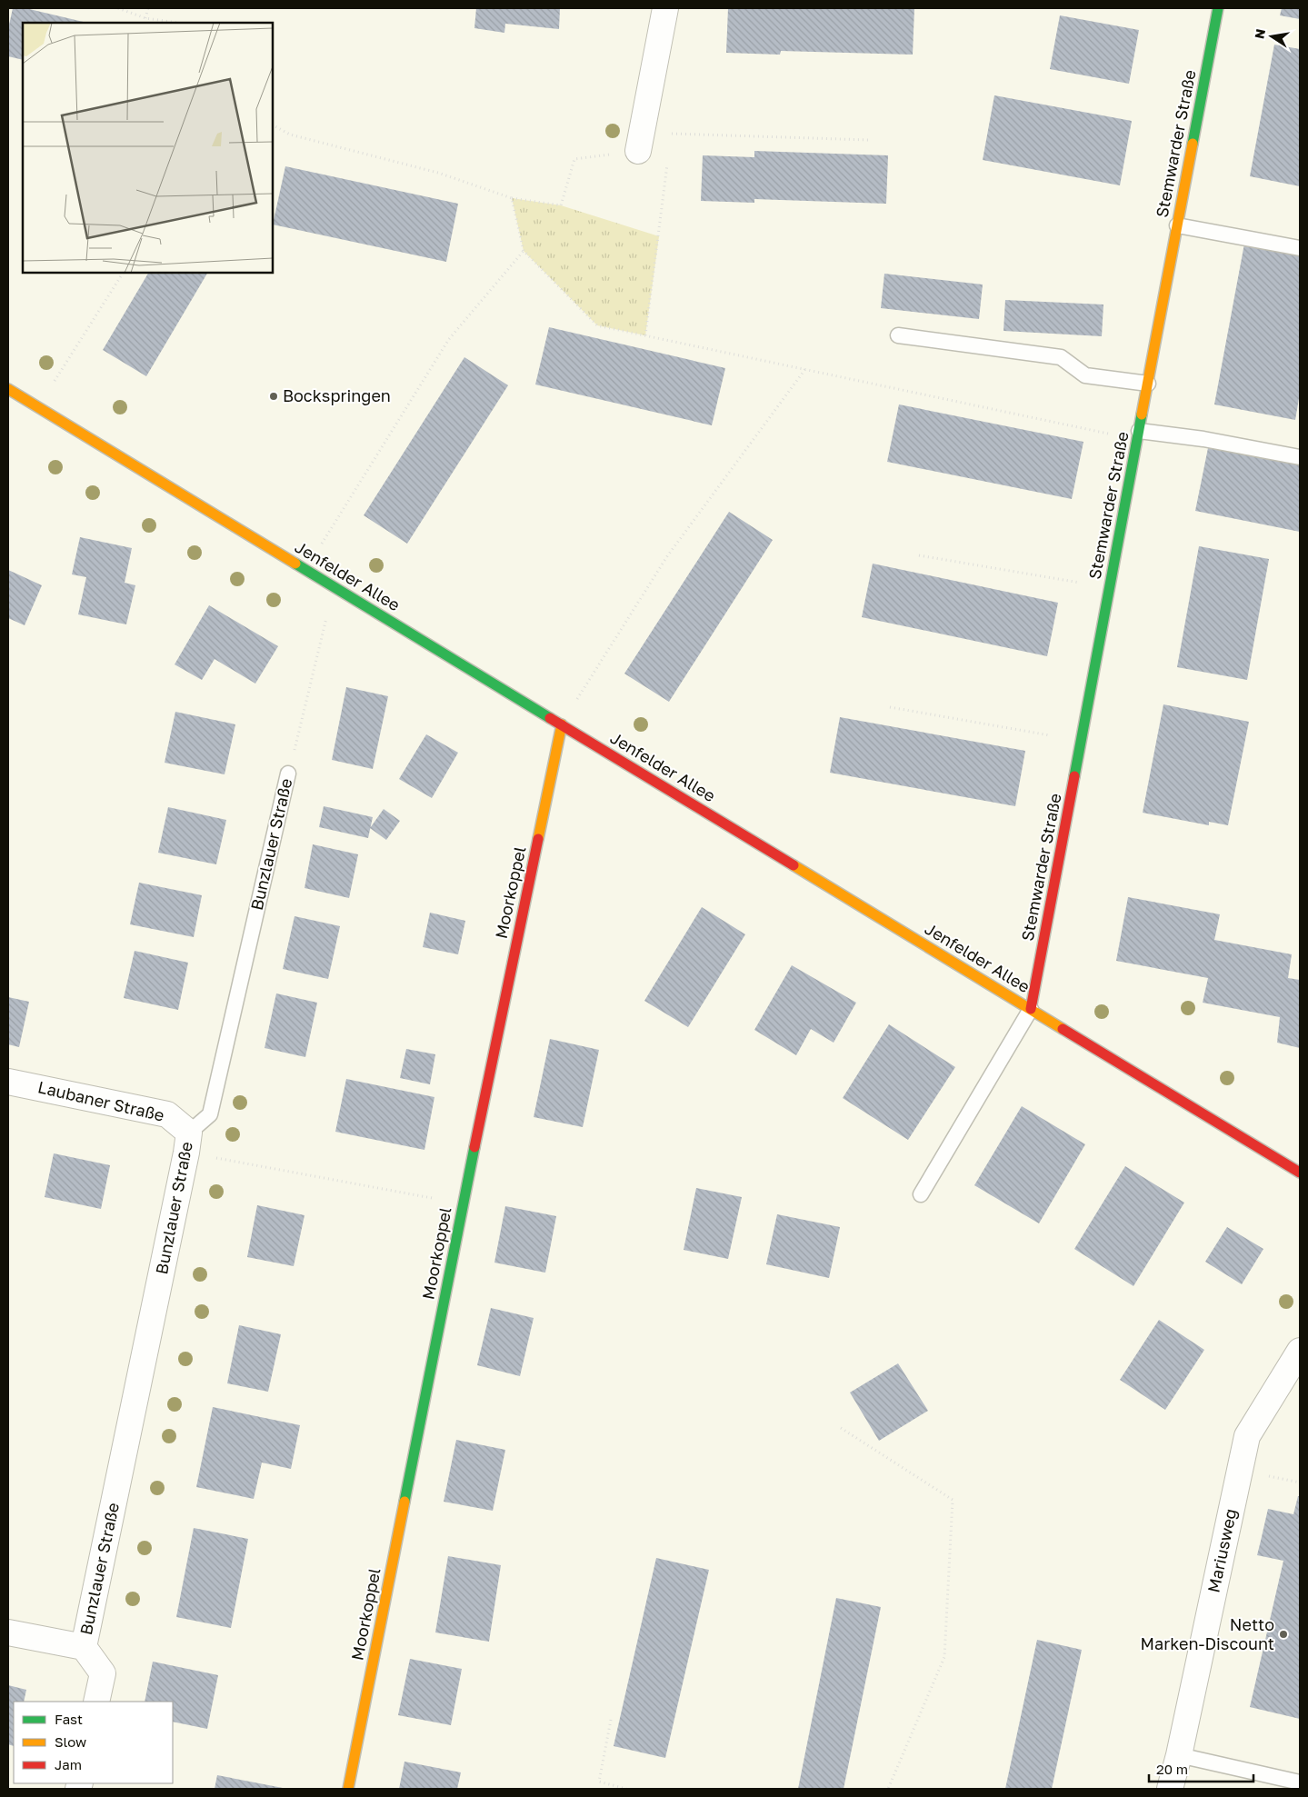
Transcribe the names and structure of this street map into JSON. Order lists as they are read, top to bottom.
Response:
{
  "streets": {
    "street": [
      "Stemwarder Straße",
      "Jenfelder Allee",
      "Bunzlauer Straße",
      "Moorkoppel",
      "Laubaner Straße",
      "Mariusweg"
    ]
  },
  "crossings": [
    ["Stemwarder Straße", "Jenfelder Allee"],
    ["Jenfelder Allee", "Bunzlauer Straße"],
    ["Jenfelder Allee", "Moorkoppel"],
    ["Bunzlauer Straße", "Laubaner Straße"]
  ],
  "places": ["Bockspringen", "Netto Marken-Discount"],
  "legend": ["Fast", "Slow", "Jam"],
  "scale_bar": "20 m",
  "north": "left"
}
